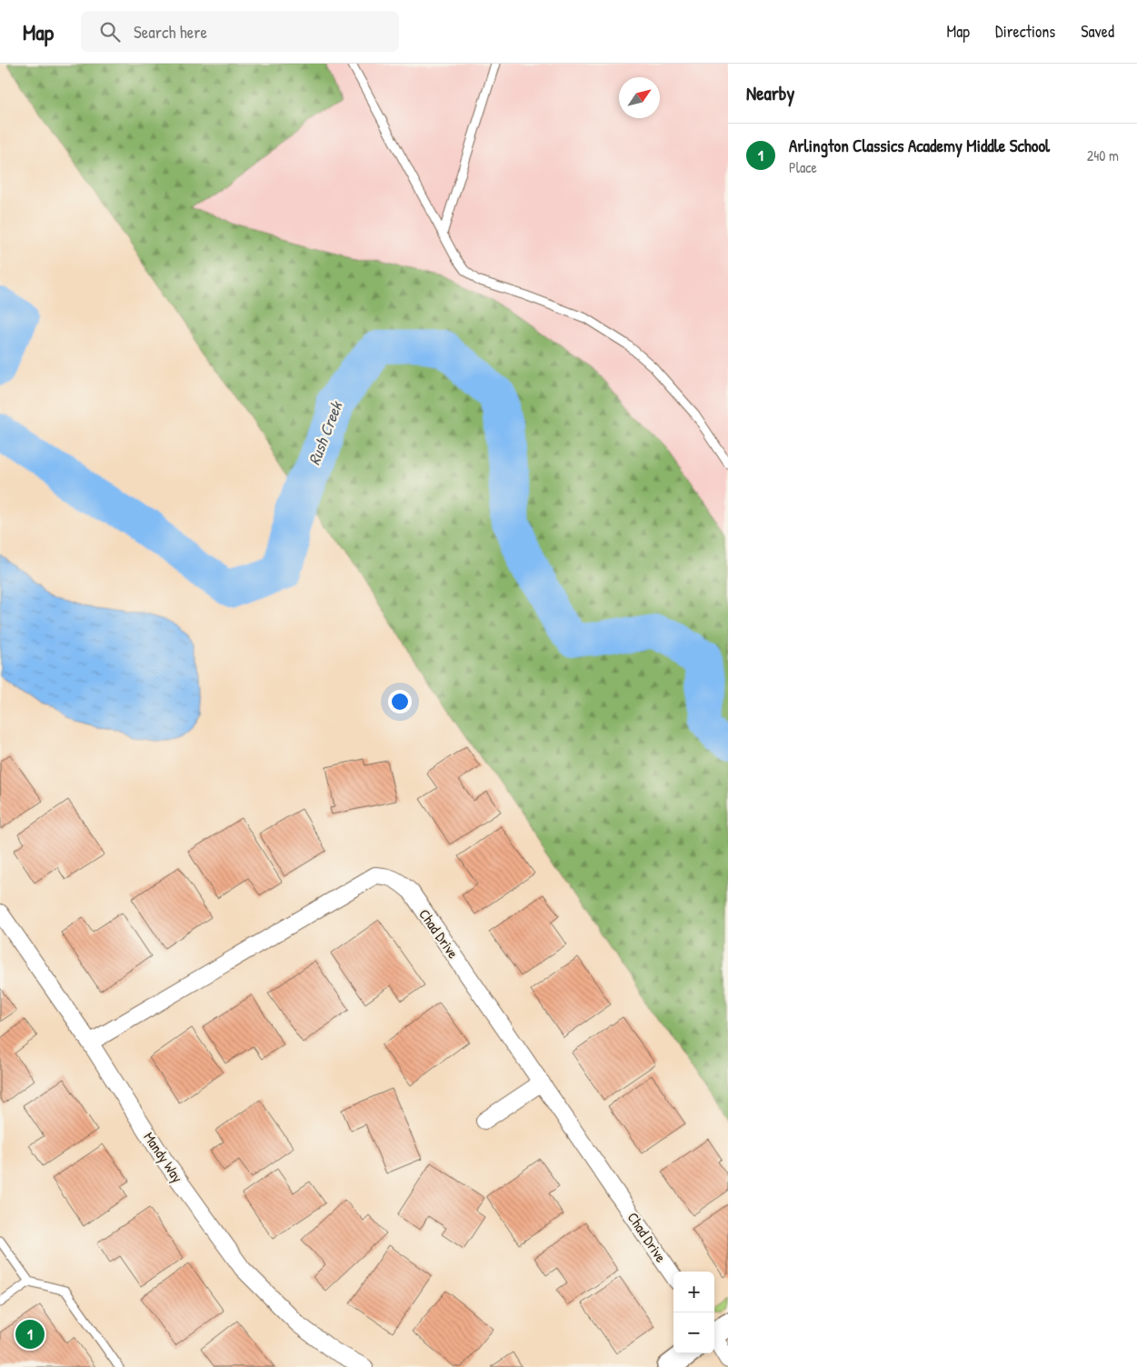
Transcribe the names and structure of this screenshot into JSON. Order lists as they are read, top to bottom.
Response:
{
  "streets": {
    "street": ["Chad Drive", "Mandy Way"]
  },
  "crossings": [
    ["Chad Drive", "Mandy Way"]
  ],
  "water": ["Rush Creek"],
  "north": "top right",
  "page": {
    "header": "Map",
    "search": "Search here",
    "nav": ["Map", "Directions", "Saved"],
    "heading": "Nearby",
    "list": [
      {
        "mark": "1",
        "name": "Arlington Classics Academy Middle School",
        "note": "Place",
        "value": "240 m"
      }
    ],
    "map_buttons": ["+", "−"],
    "pins": "1"
  }
}
